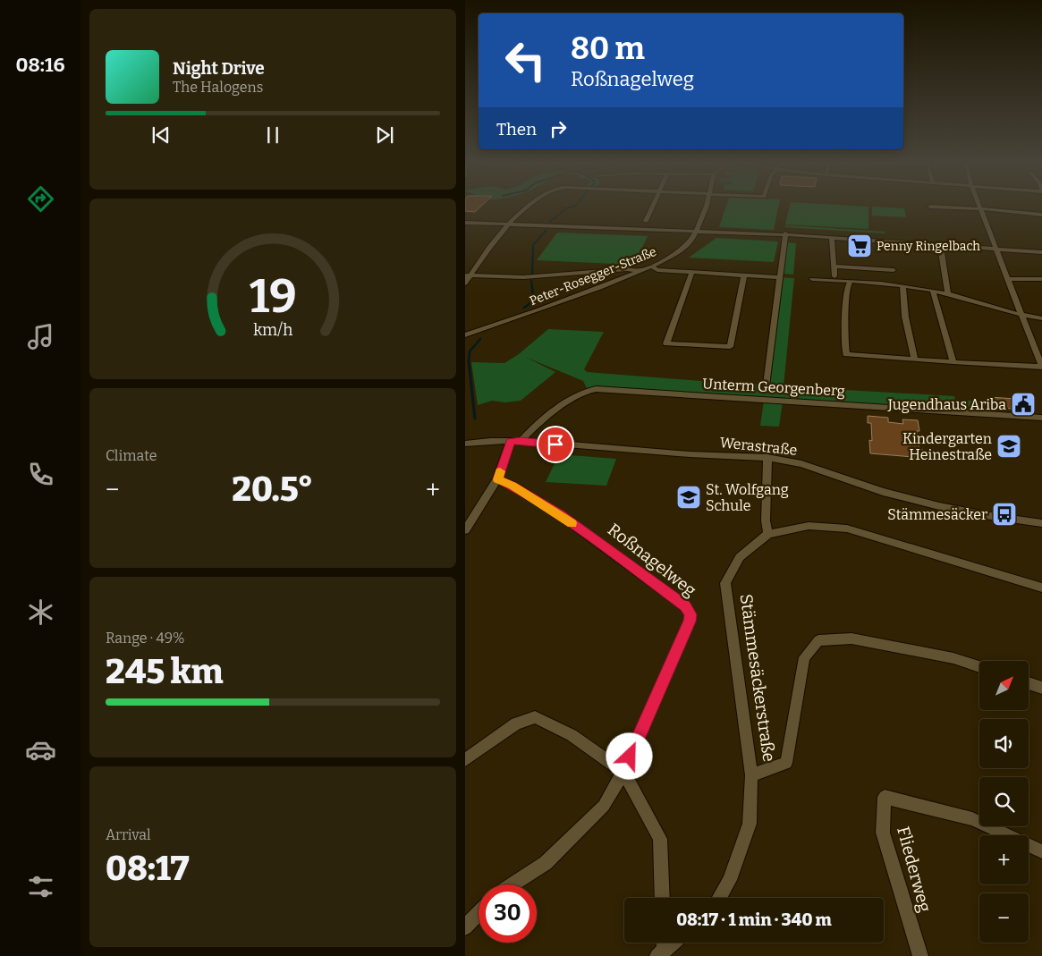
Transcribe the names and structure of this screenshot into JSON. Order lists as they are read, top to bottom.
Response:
{
  "streets": {
    "street": [
      "Peter-Rosegger-Straße",
      "Unterm Georgenberg",
      "Werastraße",
      "Roßnagelweg",
      "Stämmesäckerstraße",
      "Fliederweg"
    ]
  },
  "crossings": [
    ["Unterm Georgenberg", "Werastraße"]
  ],
  "places": {
    "supermarket": ["Penny Ringelbach"],
    "public building": ["Jugendhaus Ariba"],
    "school or university": ["Kindergarten Heinestraße", "St. Wolfgang Schule"],
    "bus stop": ["Stämmesäcker"]
  },
  "north": "top right",
  "page": {
    "tabs": "08:16",
    "turn": ["80 m", "Roßnagelweg"],
    "song": ["Night Drive", "The Halogens"],
    "then": "Then",
    "tile": [
      "Climate",
      ["Range · 49%", "245 km"],
      ["Arrival", "08:17"]
    ],
    "heat": ["−", "20.5°", "+"],
    "map_buttons": ["+", "−"],
    "limit": "30",
    "trip": "08:17 · 1 min · 340 m",
    "gauge": ["19", "km/h"]
  }
}
